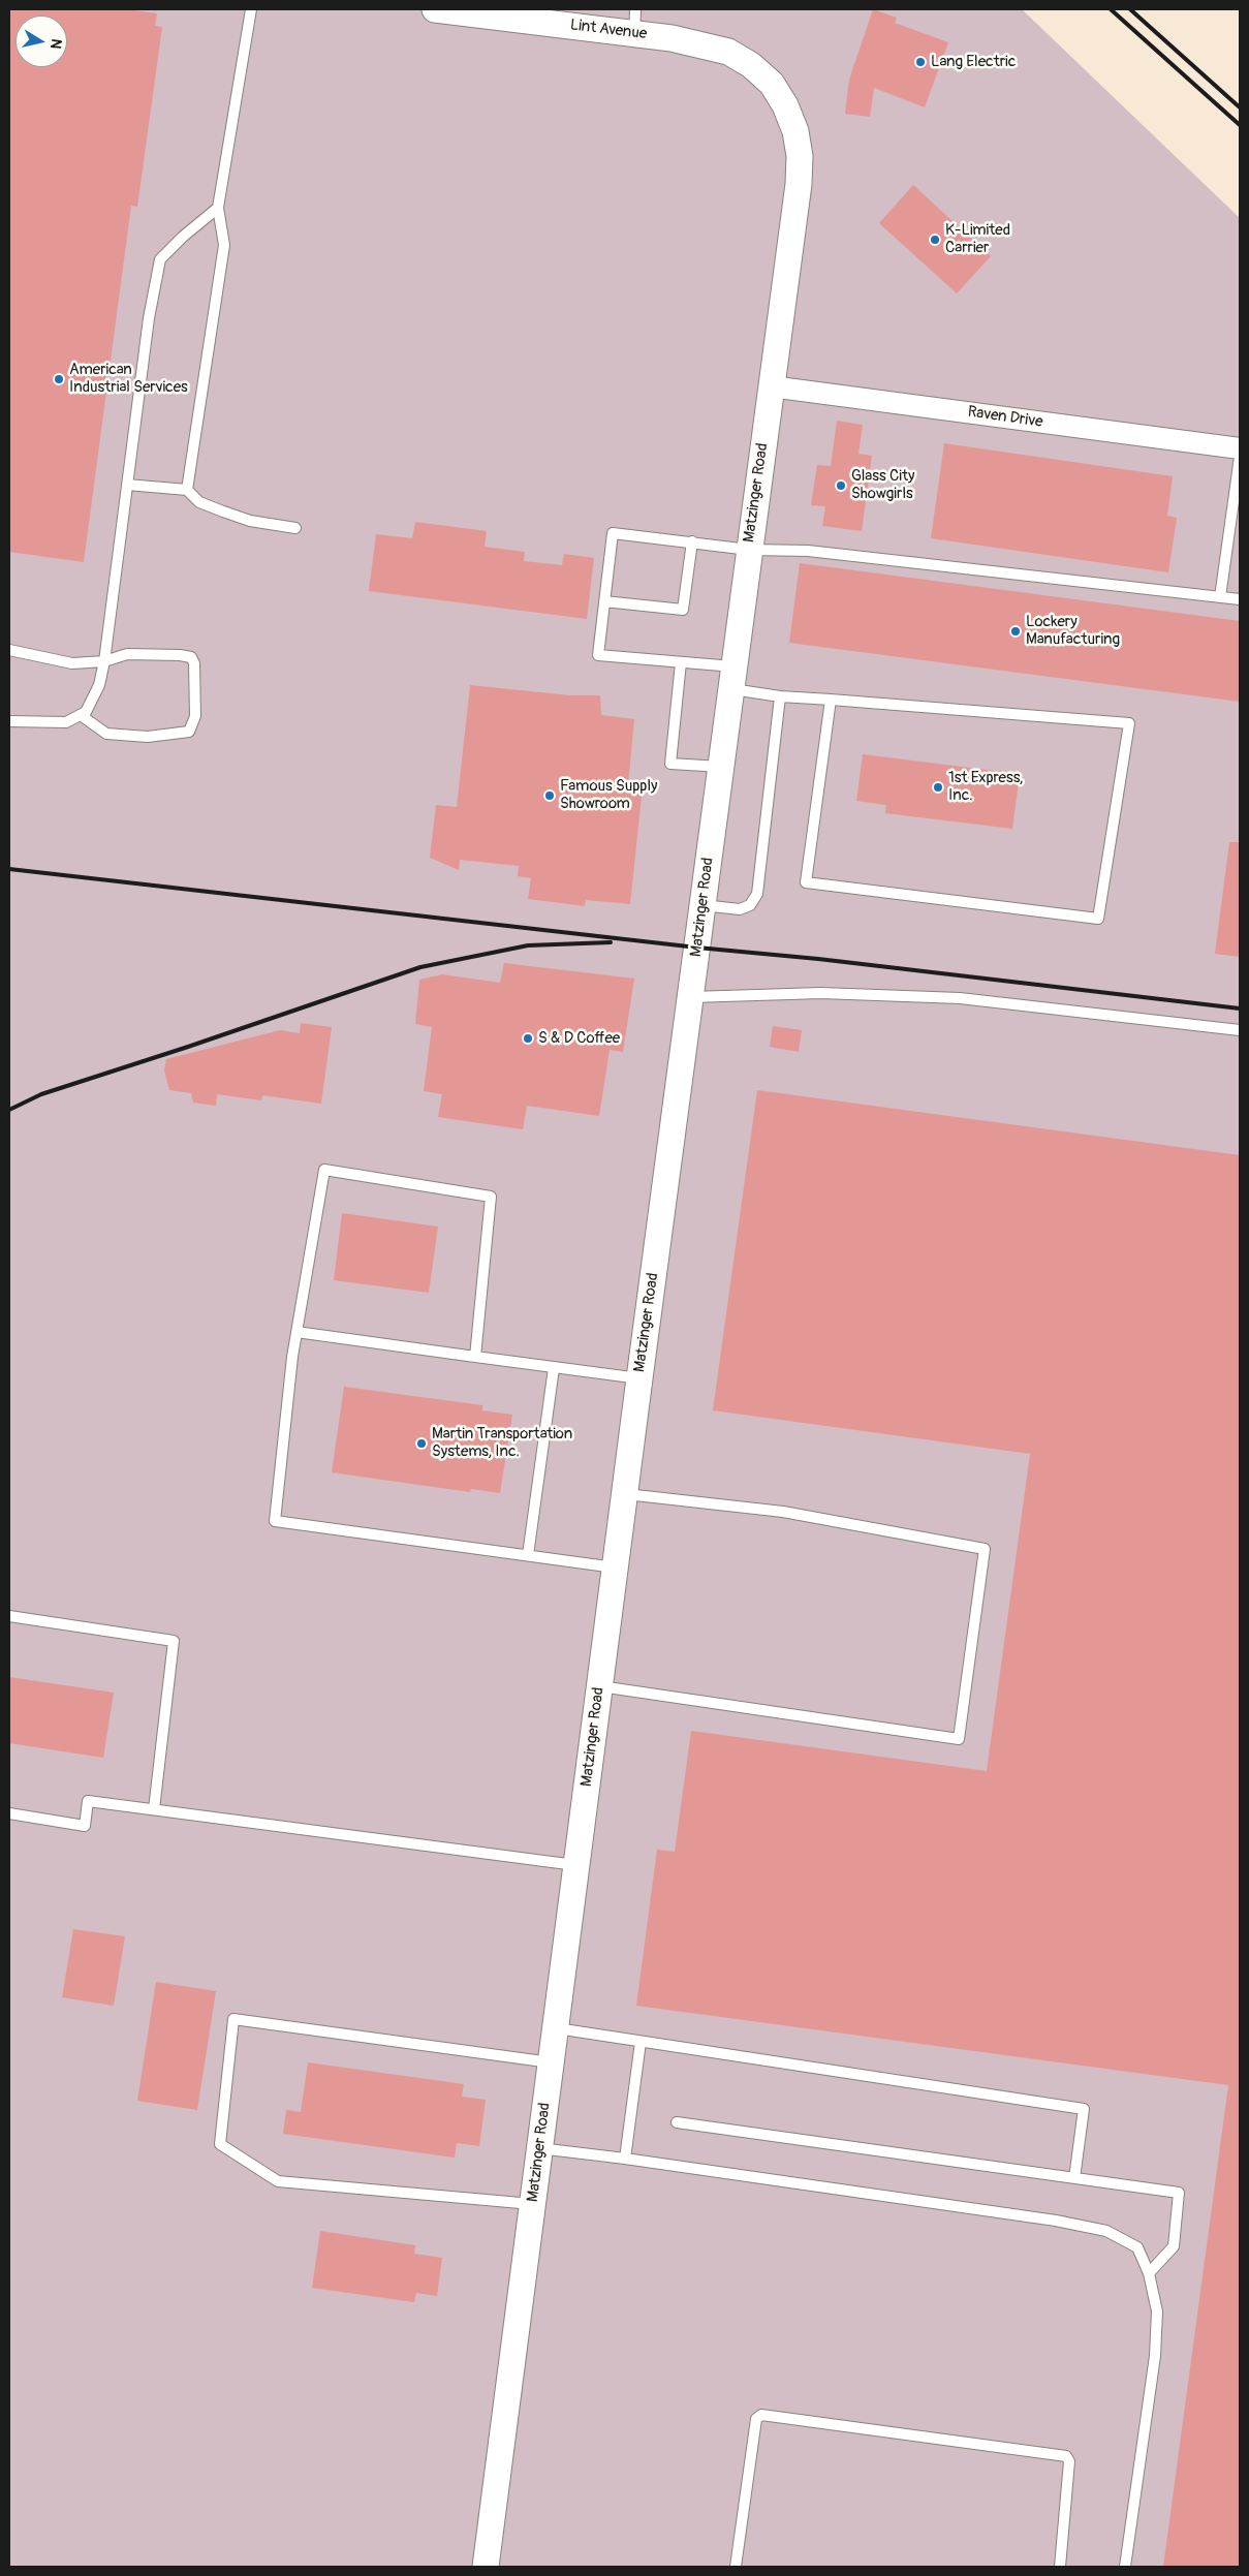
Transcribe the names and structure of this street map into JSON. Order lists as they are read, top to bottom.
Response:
{
  "streets": {
    "street": ["Lint Avenue", "Raven Drive", "Matzinger Road"]
  },
  "crossings": [
    ["Lint Avenue", "Matzinger Road"],
    ["Raven Drive", "Matzinger Road"]
  ],
  "places": [
    "Lang Electric",
    "K-Limited Carrier",
    "American Industrial Services",
    "Glass City Showgirls",
    "Lockery Manufacturing",
    "1st Express, Inc.",
    "Famous Supply Showroom",
    "S & D Coffee",
    "Martin Transportation Systems, Inc."
  ],
  "north": "right"
}
